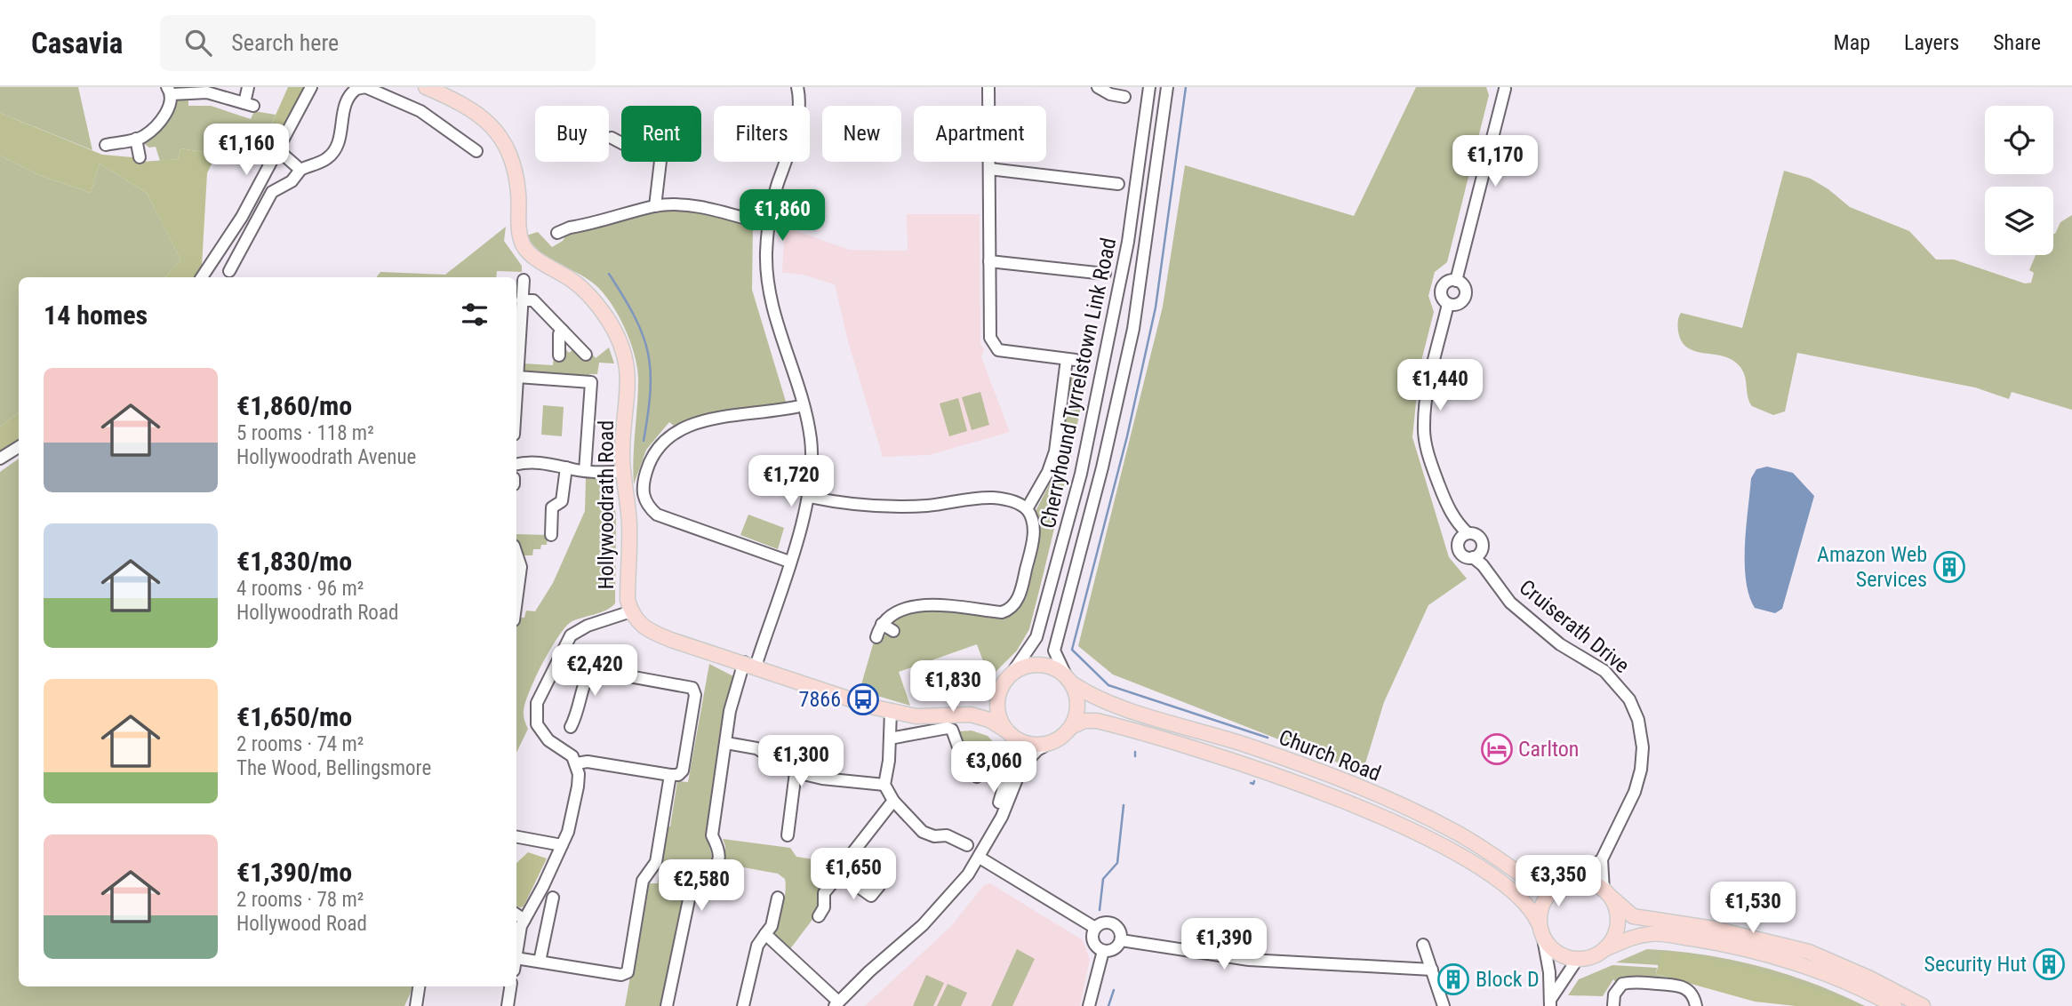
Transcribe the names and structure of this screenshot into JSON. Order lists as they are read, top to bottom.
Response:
{
  "streets": {
    "main road": ["Hollywoodrath Road", "Church Road"],
    "street": ["Cherryhound Tyrrelstown Link Road", "Cruiserath Drive"]
  },
  "crossings": [
    ["Cherryhound Tyrrelstown Link Road", "Hollywoodrath Road"],
    ["Cherryhound Tyrrelstown Link Road", "Church Road"],
    ["Hollywoodrath Road", "Church Road"]
  ],
  "places": {
    "building": ["Amazon Web Services", "Security Hut", "Block D"],
    "bus stop": ["7866"],
    "hotel": ["Carlton"]
  },
  "page": {
    "header": "Casavia",
    "search": "Search here",
    "nav": ["Map", "Layers", "Share"],
    "chip": [
      "Buy",
      "Rent",
      "Filters",
      "New",
      "Apartment"
    ],
    "price": [
      "€1,160",
      "€1,170",
      "€1,860",
      "€1,440",
      "€1,720",
      "€2,420",
      "€1,830",
      "€1,300",
      "€3,060",
      "€1,650",
      "€3,350",
      "€2,580",
      "€1,530",
      "€1,390"
    ],
    "heading": "14 homes",
    "list": [
      {
        "name": "€1,860/mo",
        "note": "5 rooms · 118 m² · Hollywoodrath Avenue"
      },
      {
        "name": "€1,830/mo",
        "note": "4 rooms · 96 m² · Hollywoodrath Road"
      },
      {
        "name": "€1,650/mo",
        "note": "2 rooms · 74 m² · The Wood, Bellingsmore"
      },
      {
        "name": "€1,390/mo",
        "note": "2 rooms · 78 m² · Hollywood Road"
      }
    ]
  }
}
